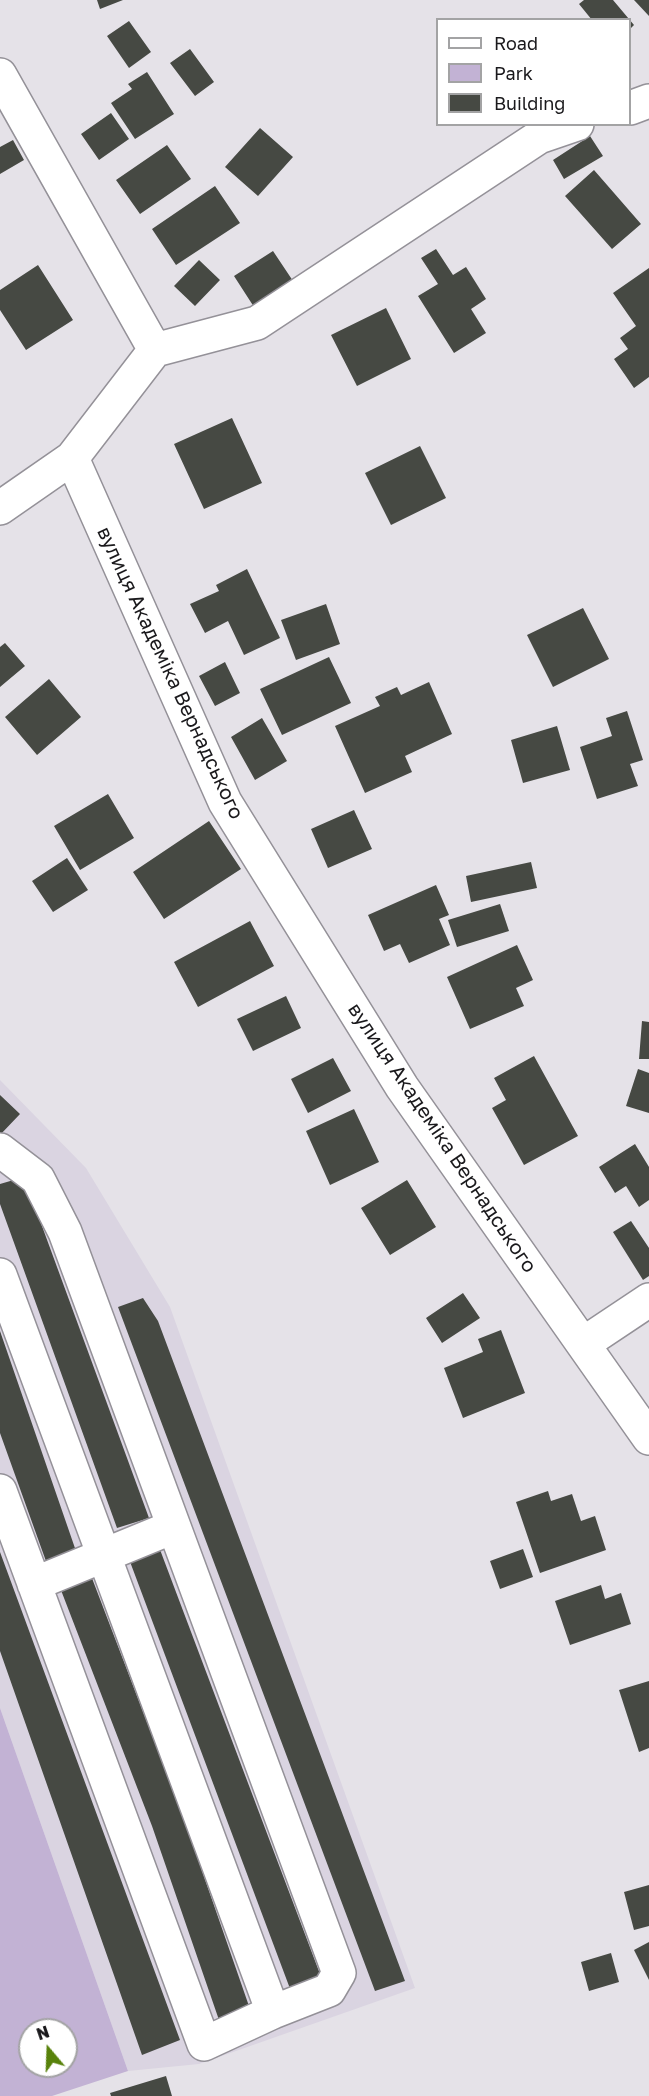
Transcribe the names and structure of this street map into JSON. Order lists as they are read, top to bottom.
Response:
{
  "streets": {
    "street": ["вулиця Академіка Вернадського"]
  },
  "legend": ["Road", "Park", "Building"],
  "north": "top"
}
